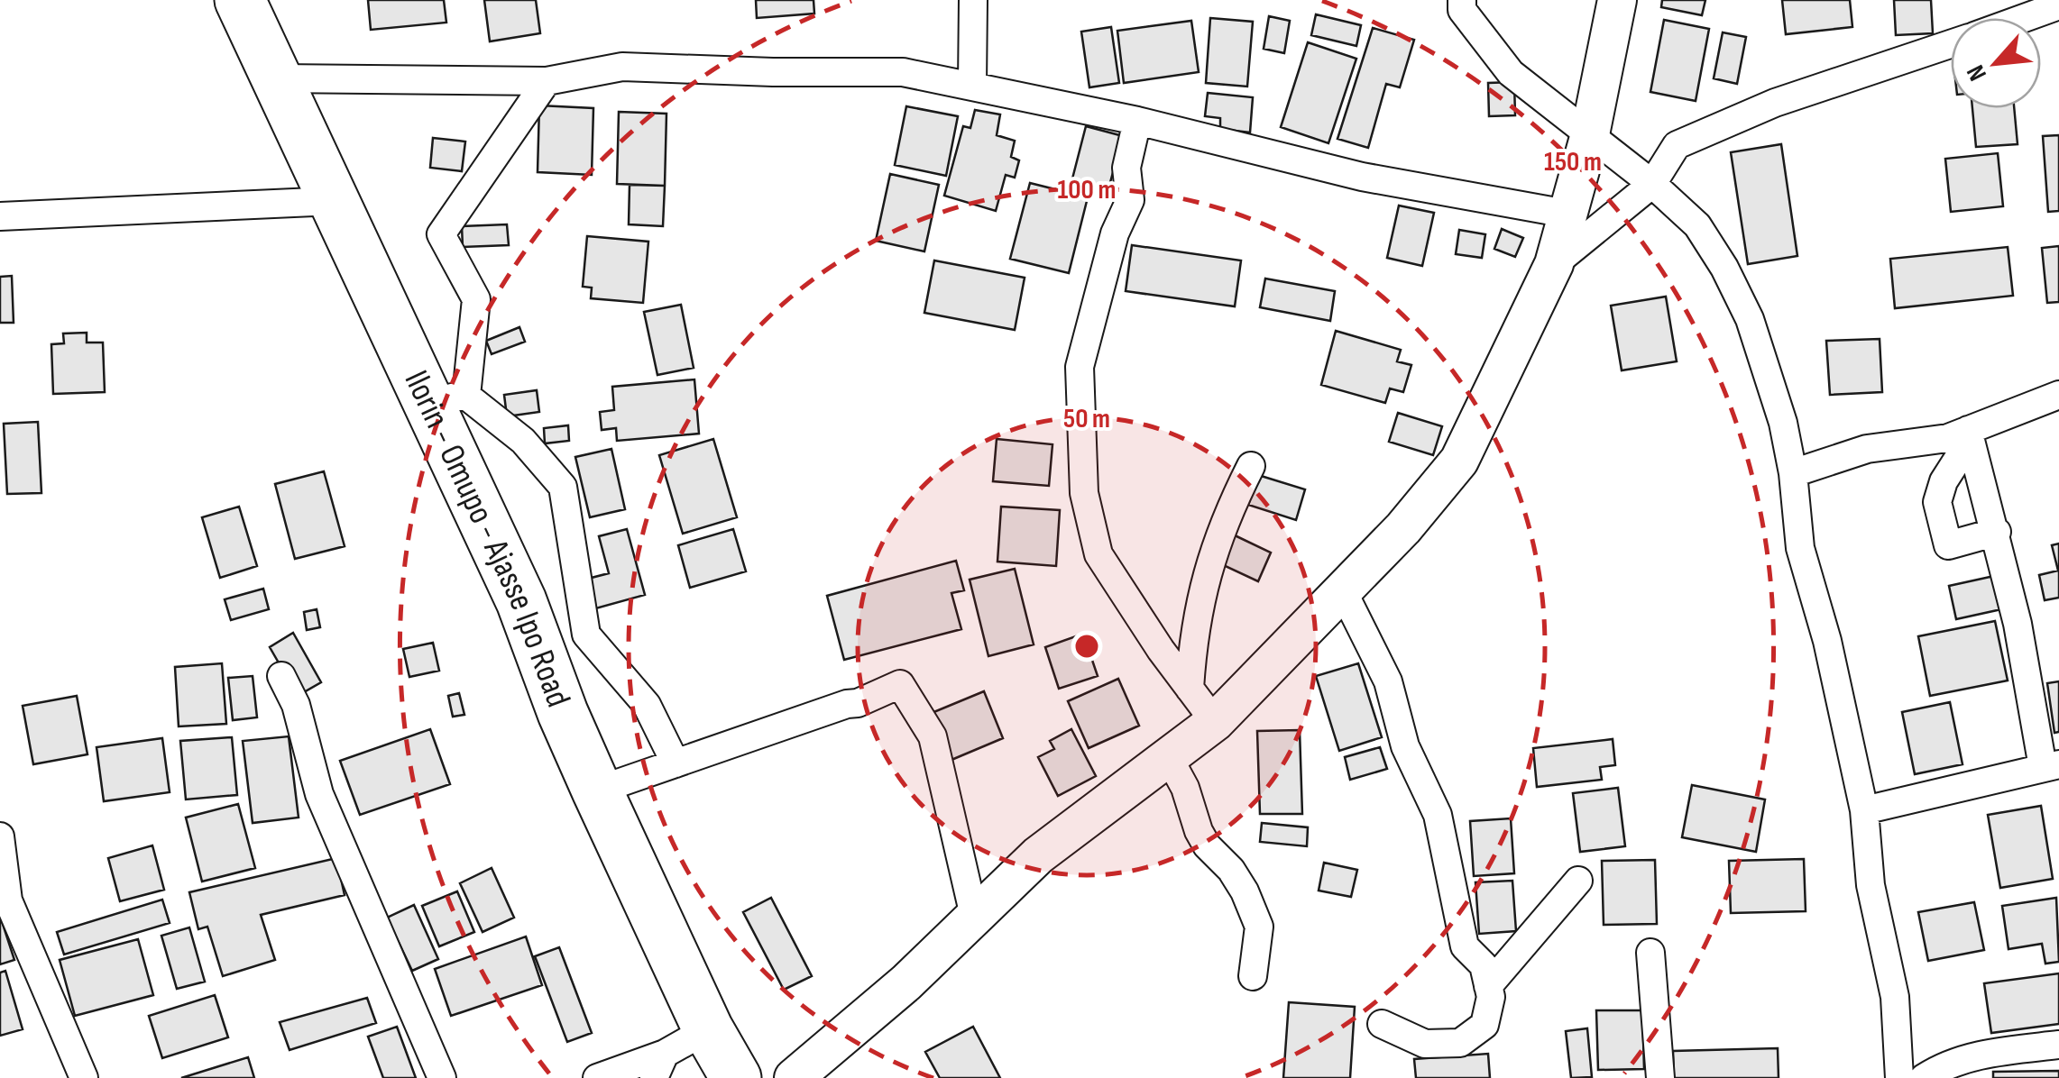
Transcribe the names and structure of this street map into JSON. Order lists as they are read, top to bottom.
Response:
{
  "streets": {
    "highway": ["Ilorin - Omupo - Ajasse Ipo Road"]
  },
  "north": "bottom left",
  "rings": ["150 m", "100 m", "50 m"]
}
